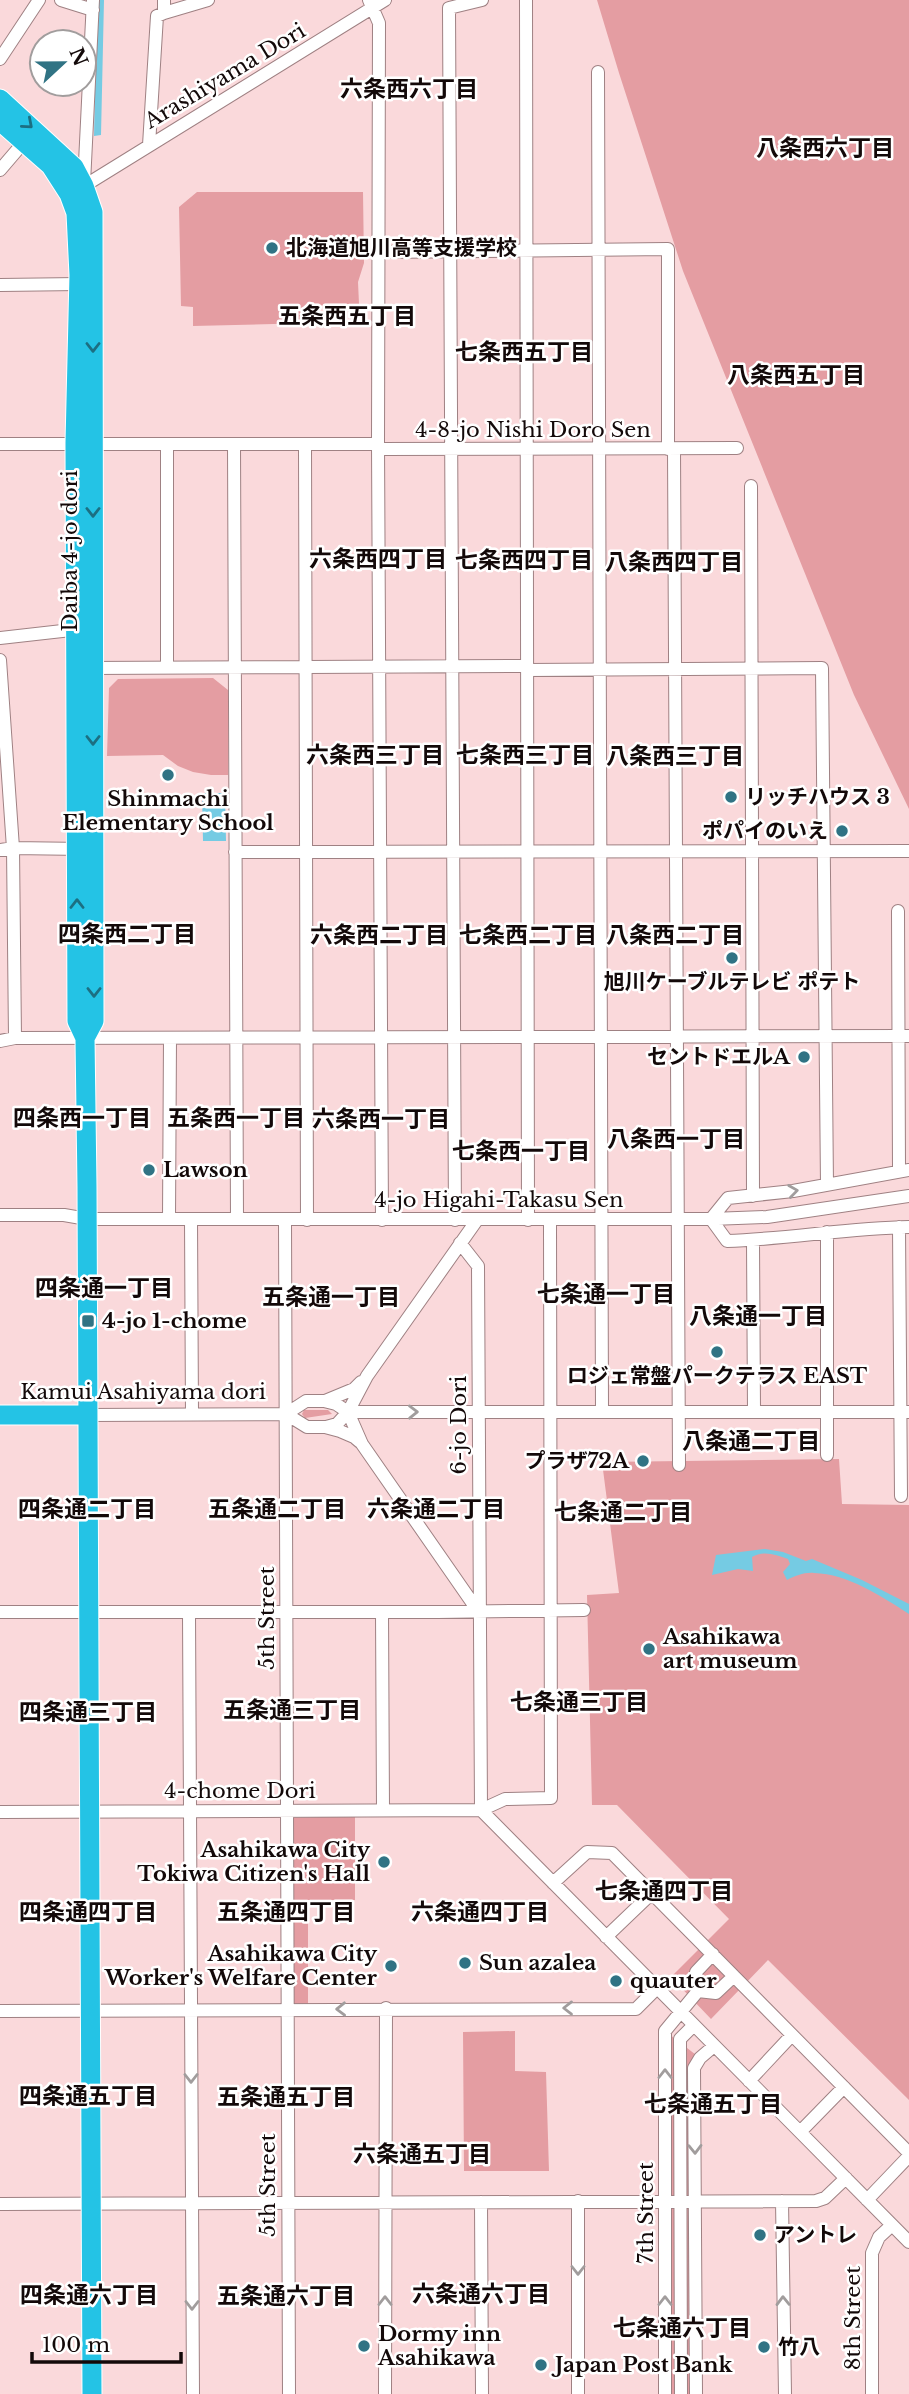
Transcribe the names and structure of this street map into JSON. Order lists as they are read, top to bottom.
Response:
{
  "streets": {
    "highway": ["Daiba 4-jo dori", "Kamui Asahiyama dori"],
    "street": [
      "Arashiyama Dori",
      "4-8-jo Nishi Doro Sen",
      "4-jo Higahi-Takasu Sen",
      "6-jo Dori",
      "5th Street",
      "4-chome Dori",
      "7th Street"
    ]
  },
  "crossings": [
    ["Arashiyama Dori", "Daiba 4-jo dori"],
    ["4-8-jo Nishi Doro Sen", "Daiba 4-jo dori"],
    ["4-8-jo Nishi Doro Sen", "4-jo Higahi-Takasu Sen"],
    ["Daiba 4-jo dori", "4-jo Higahi-Takasu Sen"],
    ["Daiba 4-jo dori", "Kamui Asahiyama dori"],
    ["Daiba 4-jo dori", "4-chome Dori"],
    ["4-jo Higahi-Takasu Sen", "5th Street"],
    ["Kamui Asahiyama dori", "6-jo Dori"],
    ["Kamui Asahiyama dori", "5th Street"],
    ["5th Street", "4-chome Dori"]
  ],
  "districts": [
    "六条西六丁目",
    "八条西六丁目",
    "五条西五丁目",
    "七条西五丁目",
    "八条西五丁目",
    "六条西四丁目",
    "七条西四丁目",
    "八条西四丁目",
    "六条西三丁目",
    "七条西三丁目",
    "八条西三丁目",
    "四条西二丁目",
    "六条西二丁目",
    "七条西二丁目",
    "八条西二丁目",
    "四条西一丁目",
    "五条西一丁目",
    "六条西一丁目",
    "八条西一丁目",
    "七条西一丁目",
    "四条通一丁目",
    "七条通一丁目",
    "五条通一丁目",
    "八条通一丁目",
    "八条通二丁目",
    "四条通二丁目",
    "五条通二丁目",
    "六条通二丁目",
    "七条通二丁目",
    "七条通三丁目",
    "五条通三丁目",
    "四条通三丁目",
    "七条通四丁目",
    "四条通四丁目",
    "五条通四丁目",
    "六条通四丁目",
    "四条通五丁目",
    "五条通五丁目",
    "七条通五丁目",
    "六条通五丁目",
    "六条通六丁目",
    "四条通六丁目",
    "五条通六丁目",
    "七条通六丁目"
  ],
  "places": {
    "other": [
      "北海道旭川高等支援学校",
      "Shinmachi Elementary School",
      "リッチハウス 3",
      "ポパイのいえ",
      "旭川ケーブルテレビ ポテト",
      "セントドエルA",
      "Lawson",
      "ロジェ常盤パークテラス EAST",
      "プラザ72A",
      "Asahikawa art museum",
      "Asahikawa City Tokiwa Citizen's Hall",
      "Sun azalea",
      "Asahikawa City Worker's Welfare Center",
      "quauter",
      "アントレ",
      "Dormy inn Asahikawa",
      "竹八",
      "Japan Post Bank"
    ],
    "transit": ["4-jo 1-chome"]
  },
  "scale_bar": "100 m",
  "north": "right"
}
